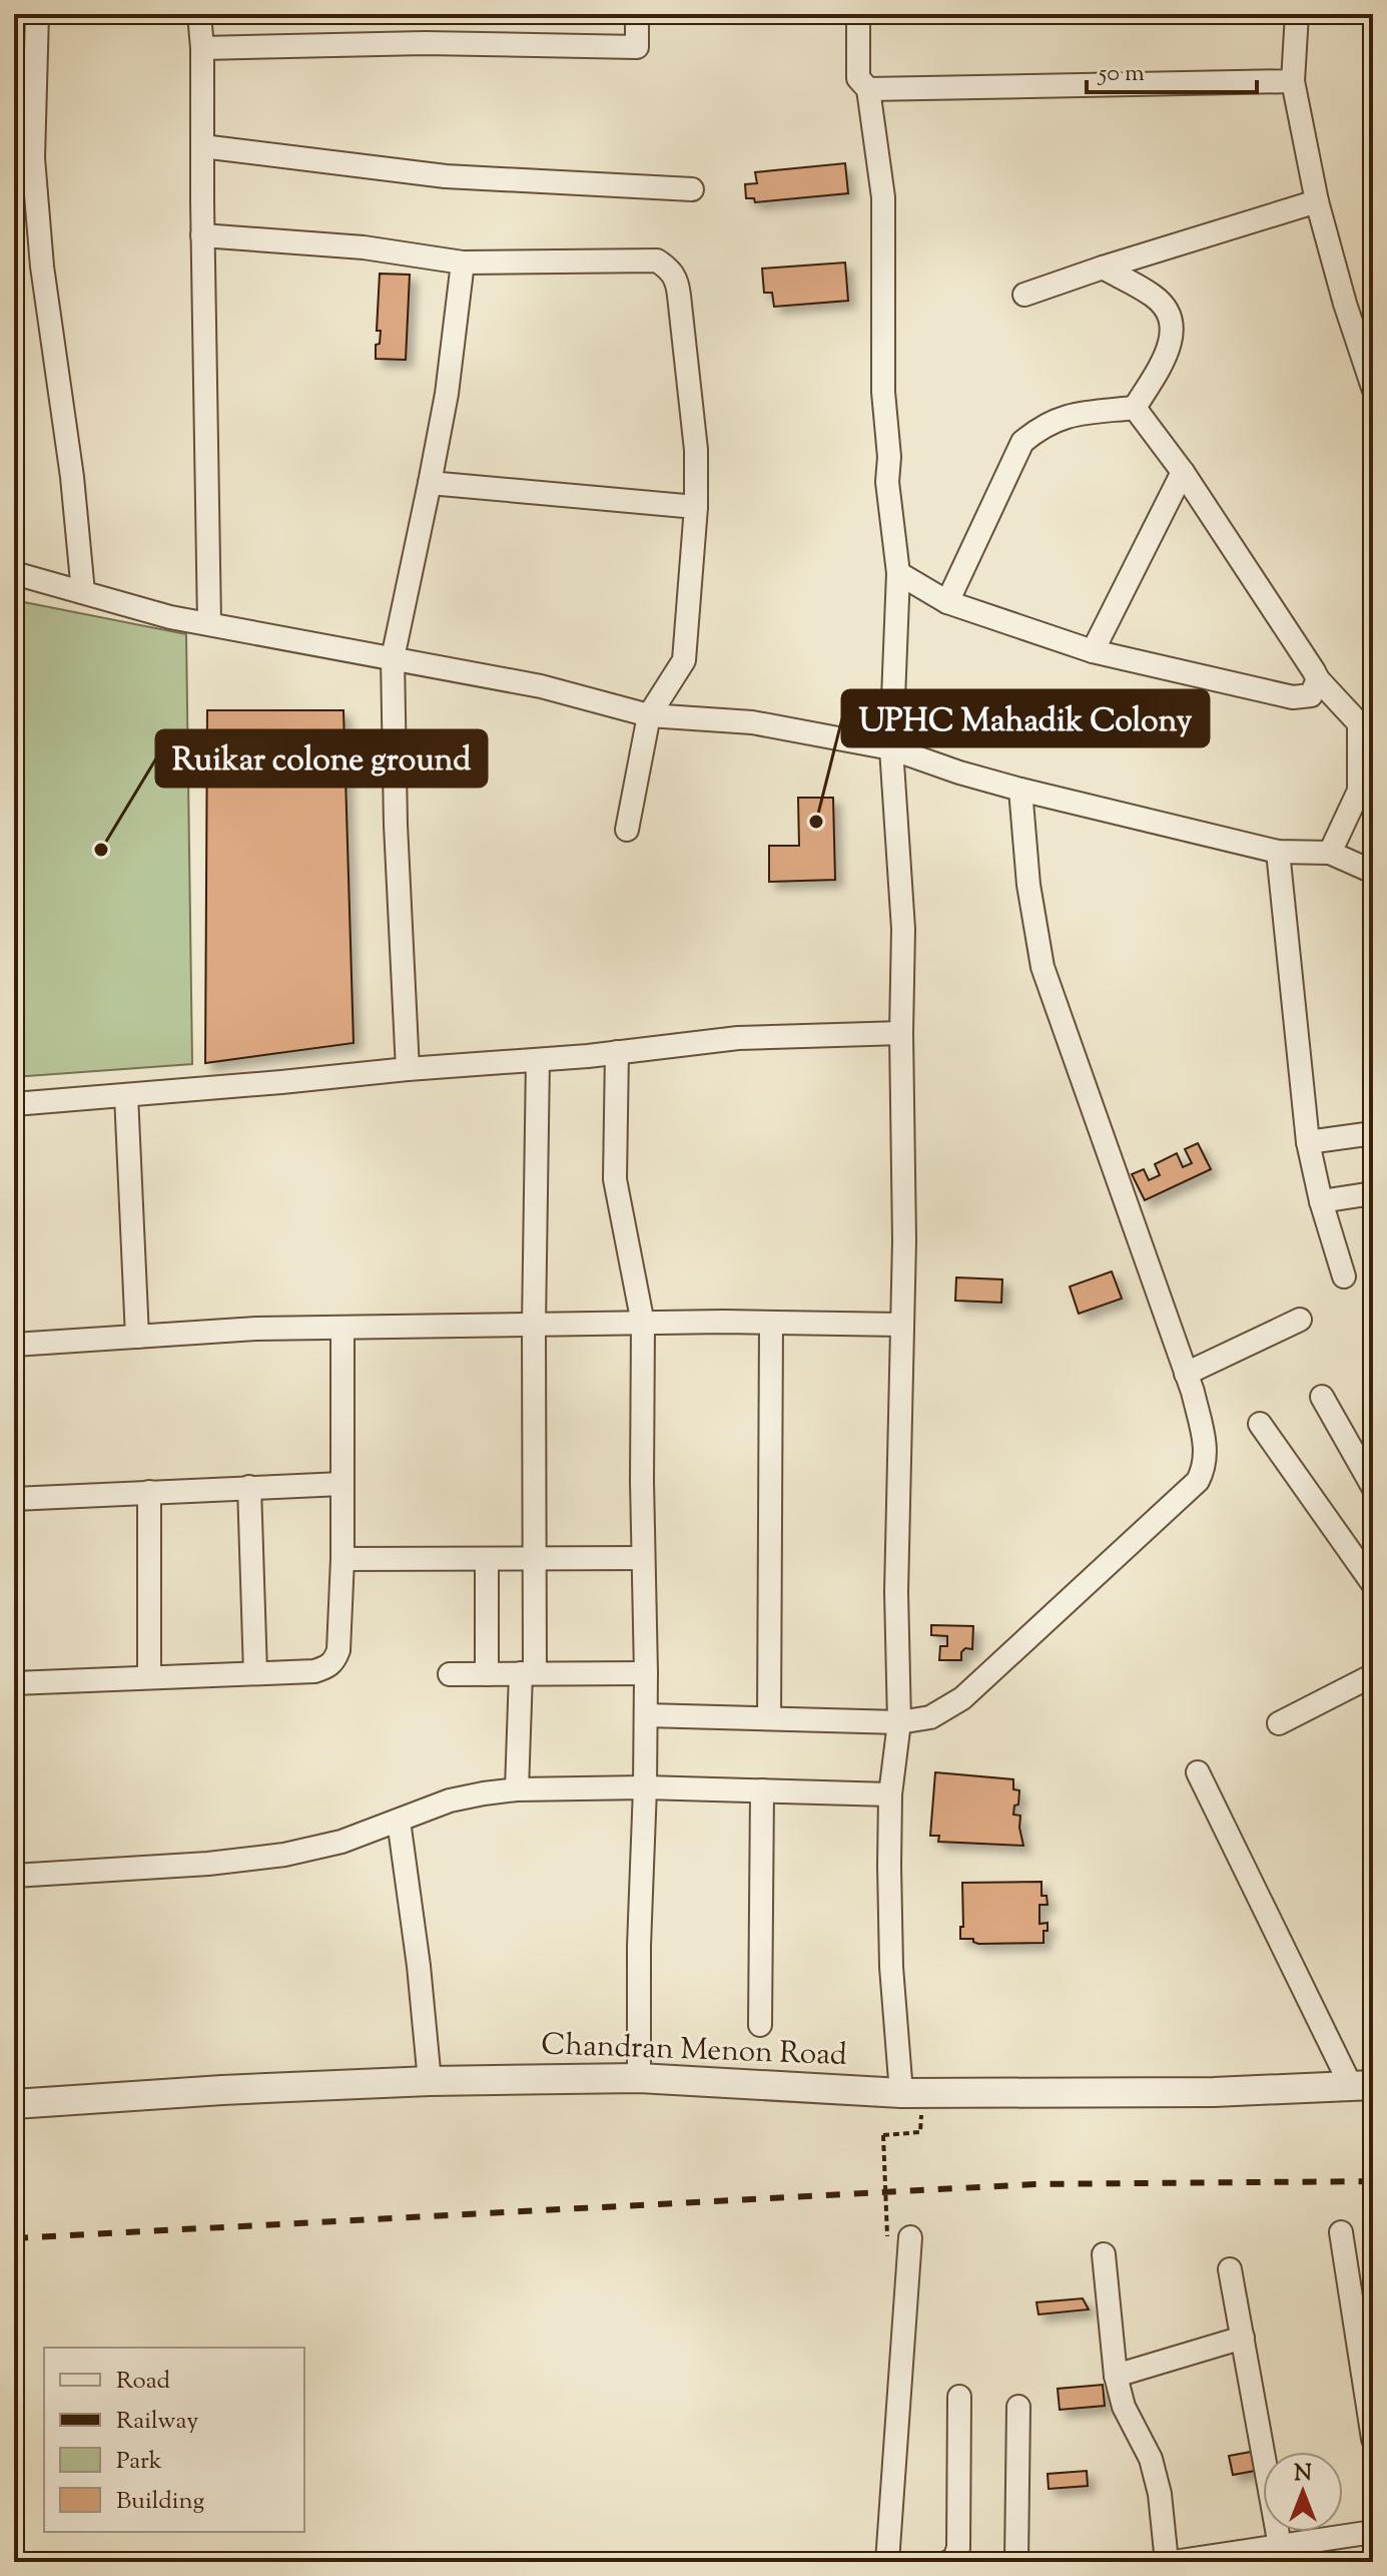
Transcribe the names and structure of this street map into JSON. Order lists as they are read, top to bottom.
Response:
{
  "streets": {
    "street": ["Chandran Menon Road"]
  },
  "places": ["UPHC Mahadik Colony", "Ruikar colone ground"],
  "legend": [
    "Road",
    "Railway",
    "Park",
    "Building"
  ],
  "scale_bar": "50 m",
  "north": "top"
}
